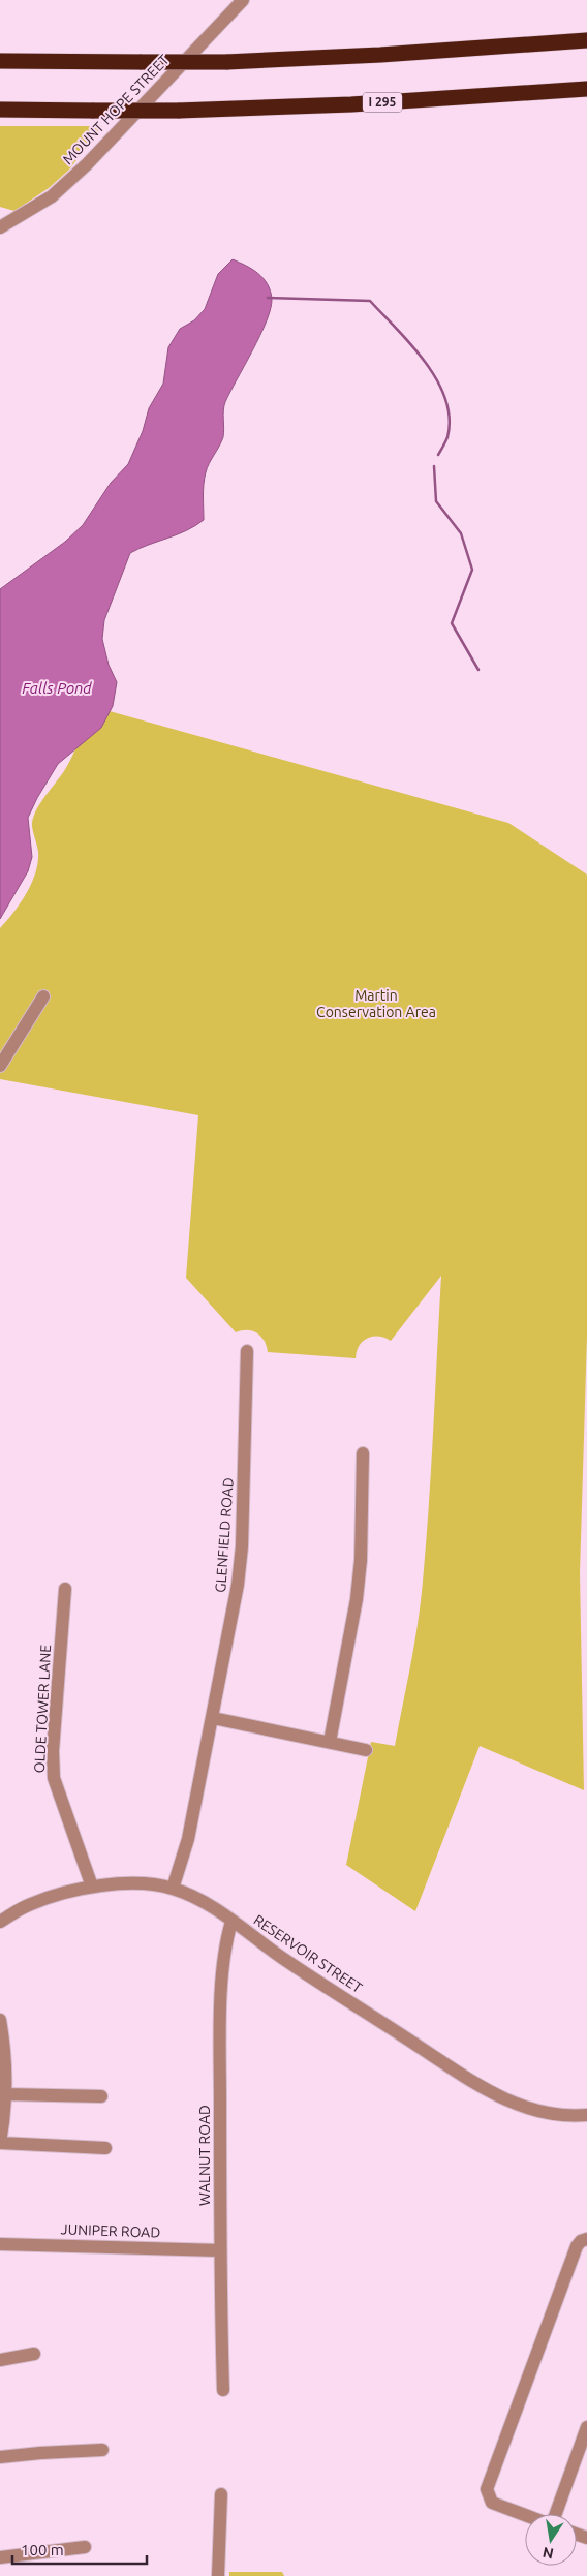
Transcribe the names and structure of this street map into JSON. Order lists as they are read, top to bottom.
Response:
{
  "streets": {
    "highway": ["I 295"],
    "street": [
      "MOUNT HOPE STREET",
      "GLENFIELD ROAD",
      "OLDE TOWER LANE",
      "RESERVOIR STREET",
      "WALNUT ROAD",
      "JUNIPER ROAD"
    ]
  },
  "crossings": [
    ["GLENFIELD ROAD", "RESERVOIR STREET"],
    ["OLDE TOWER LANE", "RESERVOIR STREET"],
    ["RESERVOIR STREET", "WALNUT ROAD"],
    ["WALNUT ROAD", "JUNIPER ROAD"]
  ],
  "water": ["Falls Pond"],
  "parks": ["Martin Conservation Area"],
  "scale_bar": "100 m",
  "north": "bottom"
}
